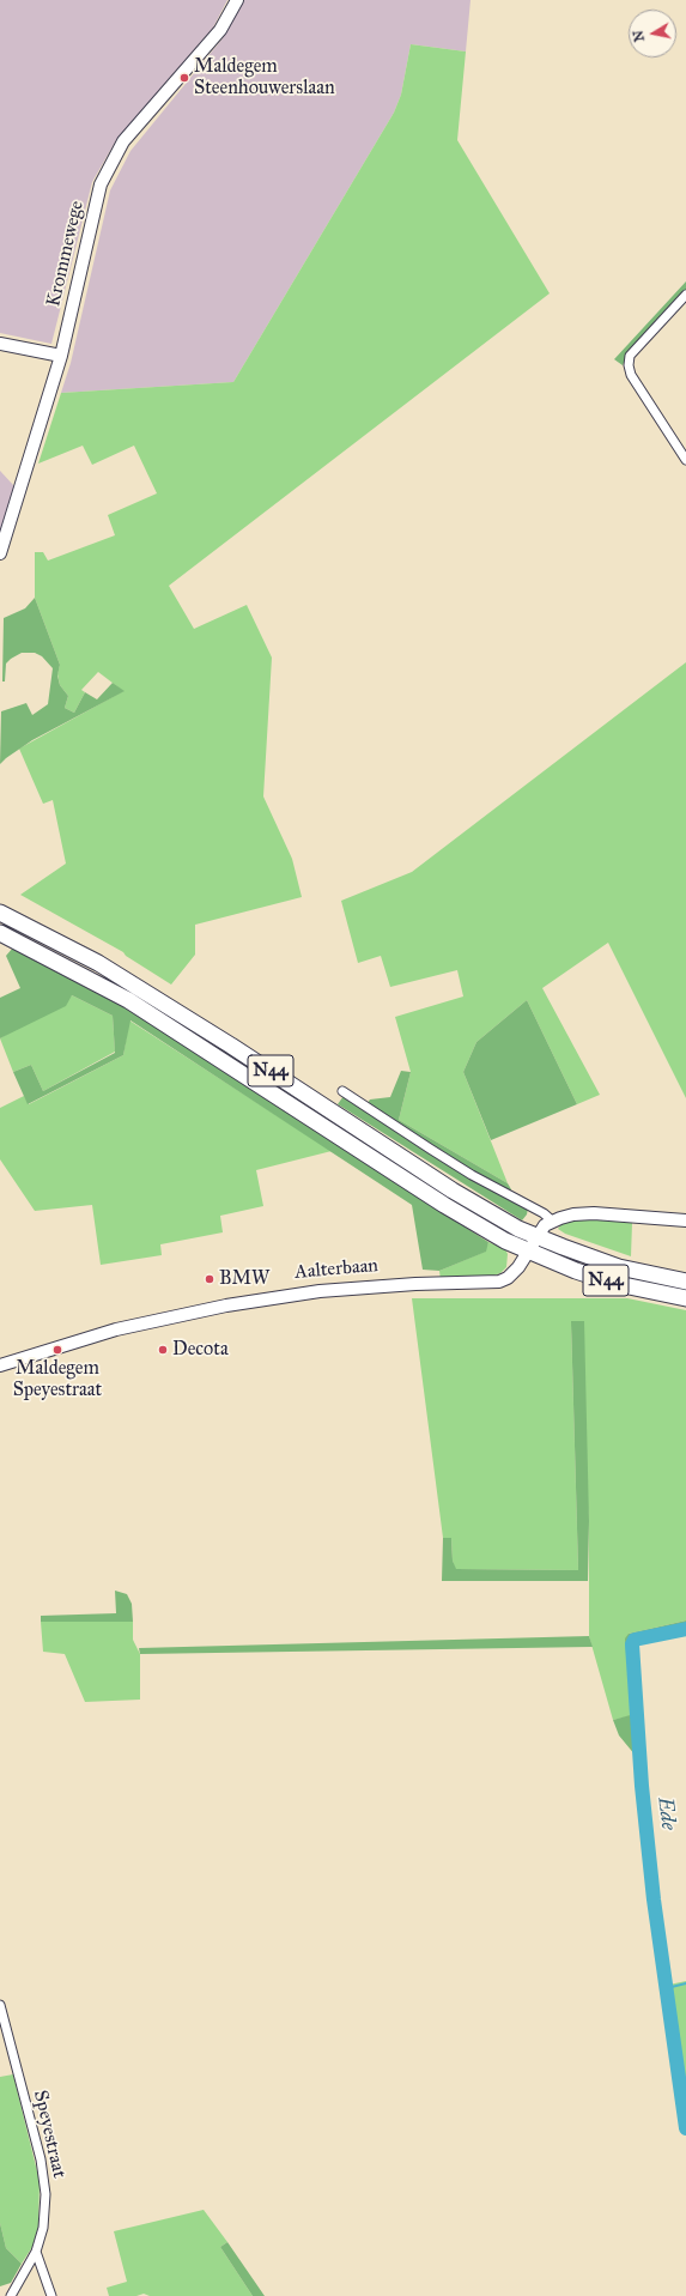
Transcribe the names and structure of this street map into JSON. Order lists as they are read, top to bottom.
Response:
{
  "streets": {
    "highway": ["N44"],
    "street": ["Krommewege", "Aalterbaan", "Speyestraat"]
  },
  "crossings": [
    ["N44", "Aalterbaan"]
  ],
  "water": ["Ede"],
  "places": [
    "Maldegem Steenhouwerslaan",
    "BMW",
    "Maldegem Speyestraat",
    "Decota"
  ],
  "north": "left"
}
